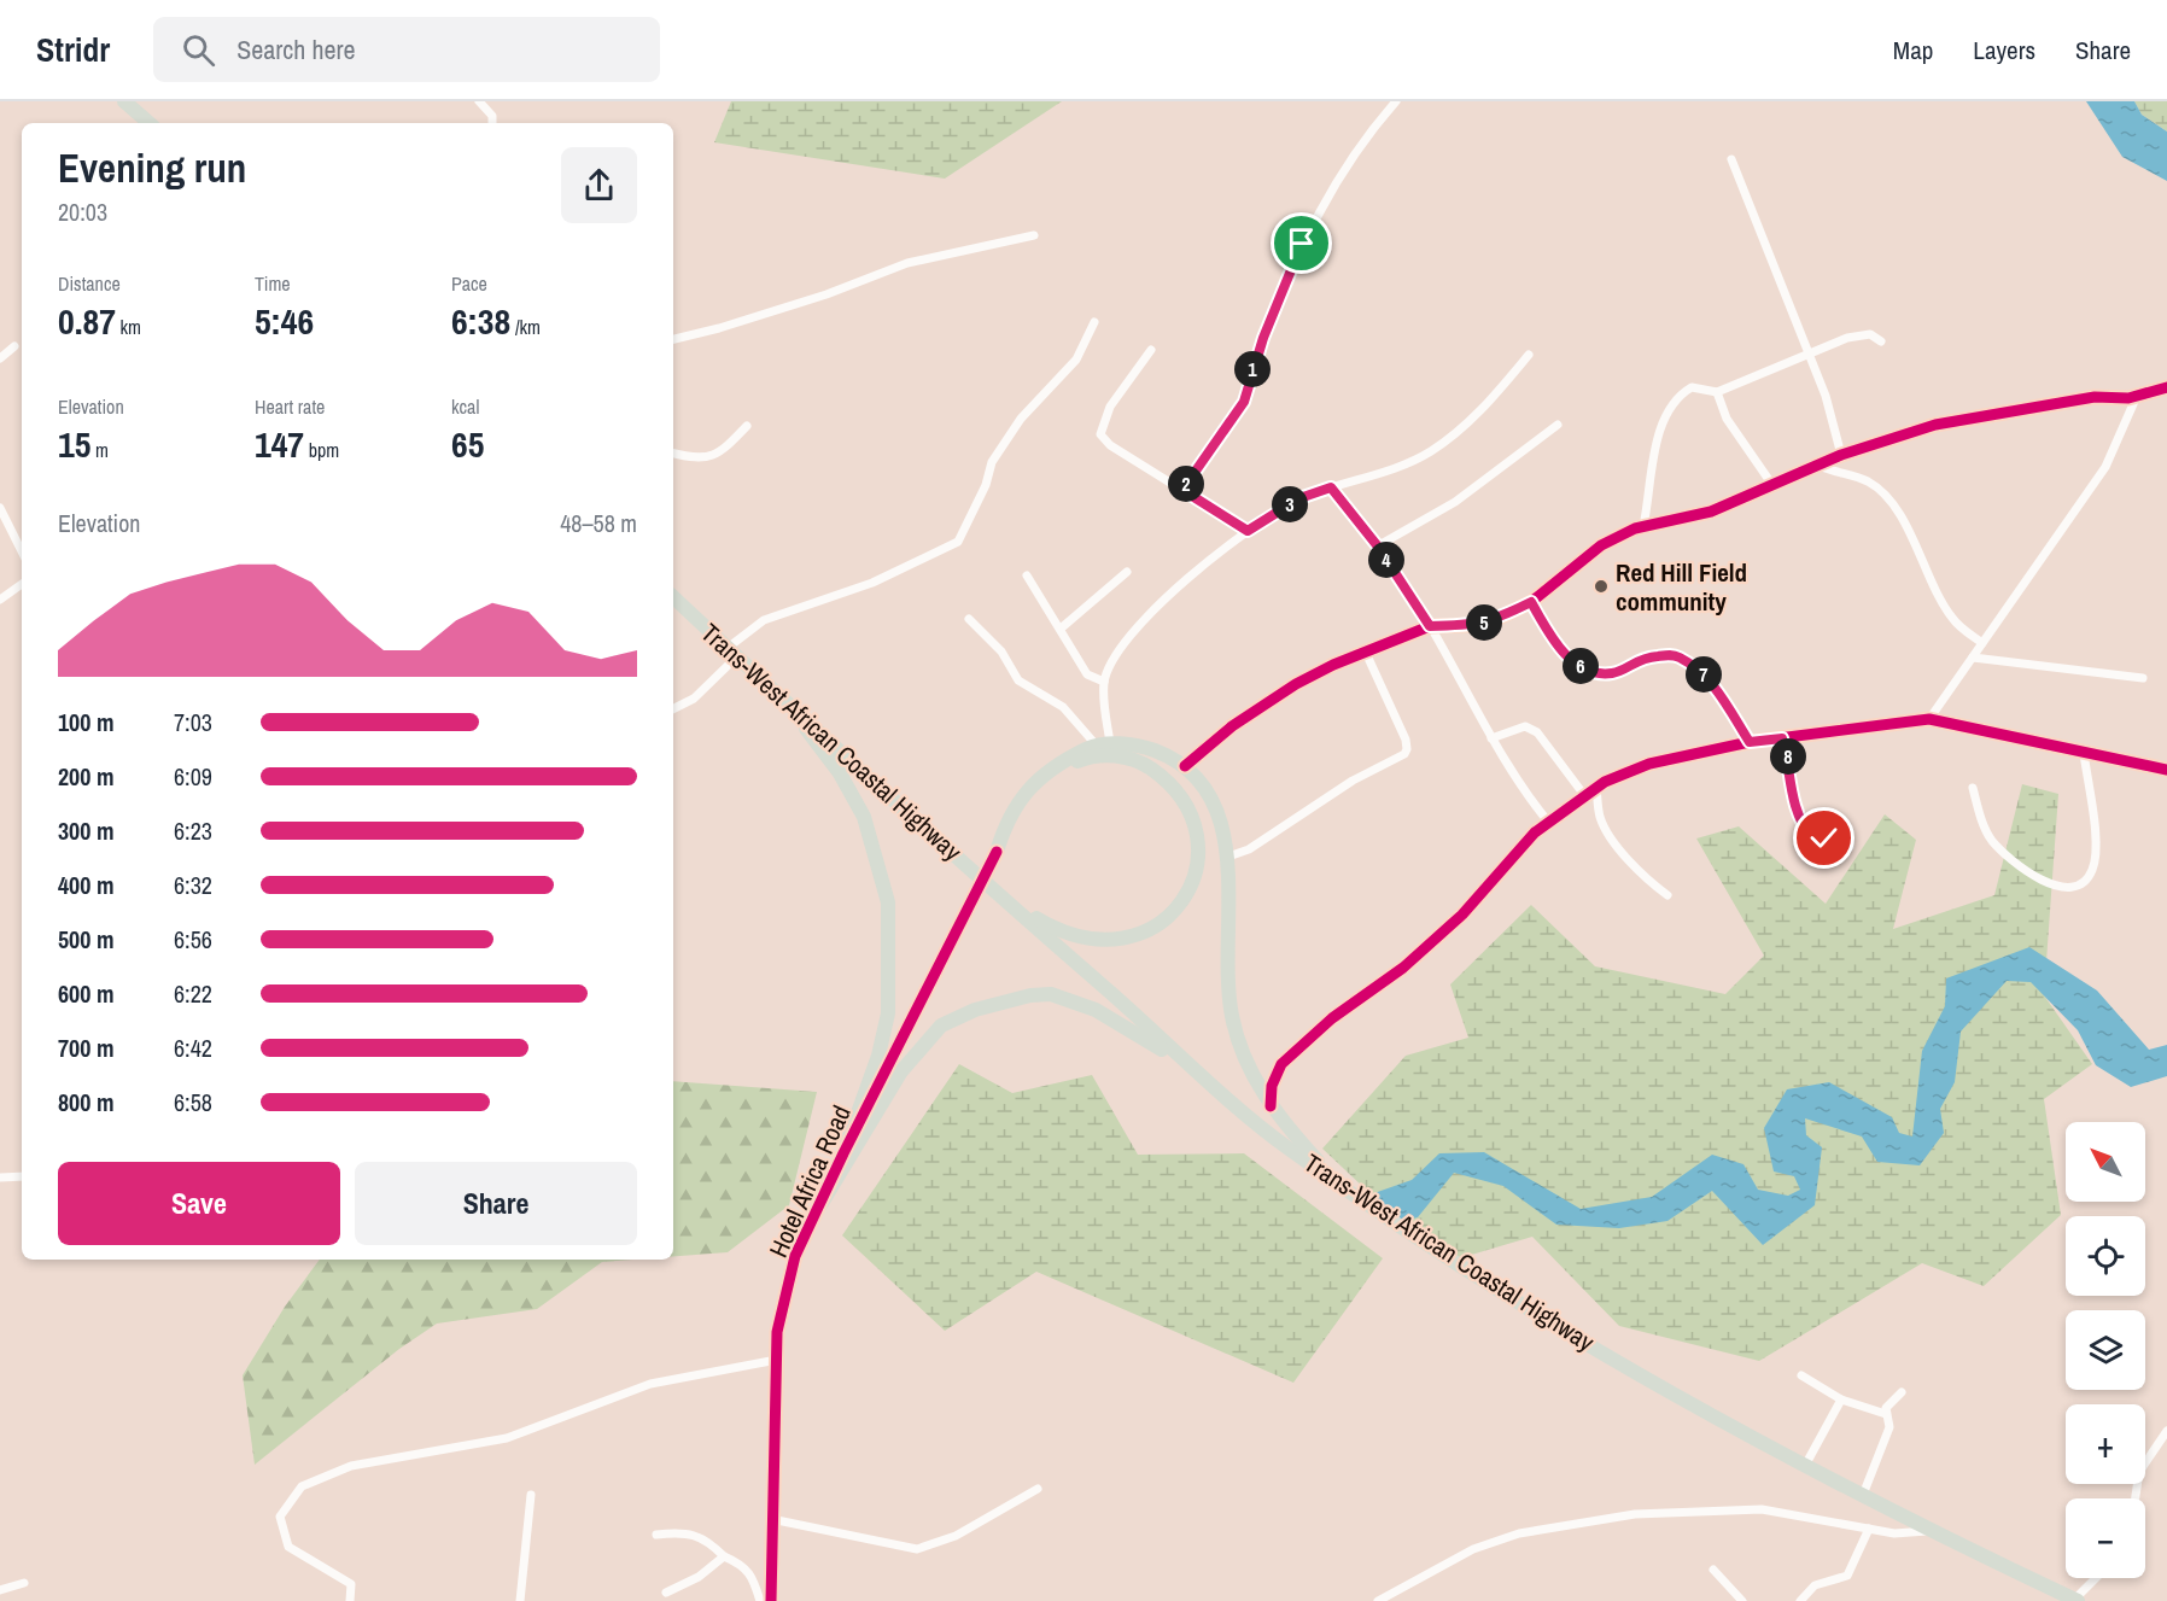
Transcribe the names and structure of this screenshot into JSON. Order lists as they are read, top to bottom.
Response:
{
  "streets": {
    "highway": ["Trans-West African Coastal Highway"],
    "street": ["Hotel Africa Road"]
  },
  "places": ["Red Hill Field community"],
  "north": "top left",
  "page": {
    "header": "Stridr",
    "search": "Search here",
    "nav": ["Map", "Layers", "Share"],
    "heading": ["Evening run", "20:03"],
    "stats": [
      ["Distance", "0.87 km"],
      ["Time", "5:46"],
      ["Pace", "6:38 /km"],
      ["Elevation", "15 m"],
      ["Heart rate", "147 bpm"],
      ["kcal", "65"]
    ],
    "pins": [
      "1",
      "2",
      "3",
      "4",
      "5",
      "6",
      "7",
      "8"
    ],
    "chart": ["Elevation", "48–58 m"],
    "list": [
      {
        "name": "100 m",
        "note": "7:03"
      },
      {
        "name": "200 m",
        "note": "6:09"
      },
      {
        "name": "300 m",
        "note": "6:23"
      },
      {
        "name": "400 m",
        "note": "6:32"
      },
      {
        "name": "500 m",
        "note": "6:56"
      },
      {
        "name": "600 m",
        "note": "6:22"
      },
      {
        "name": "700 m",
        "note": "6:42"
      },
      {
        "name": "800 m",
        "note": "6:58"
      }
    ],
    "map_buttons": ["+", "−"],
    "buttons": ["Save", "Share"]
  }
}
